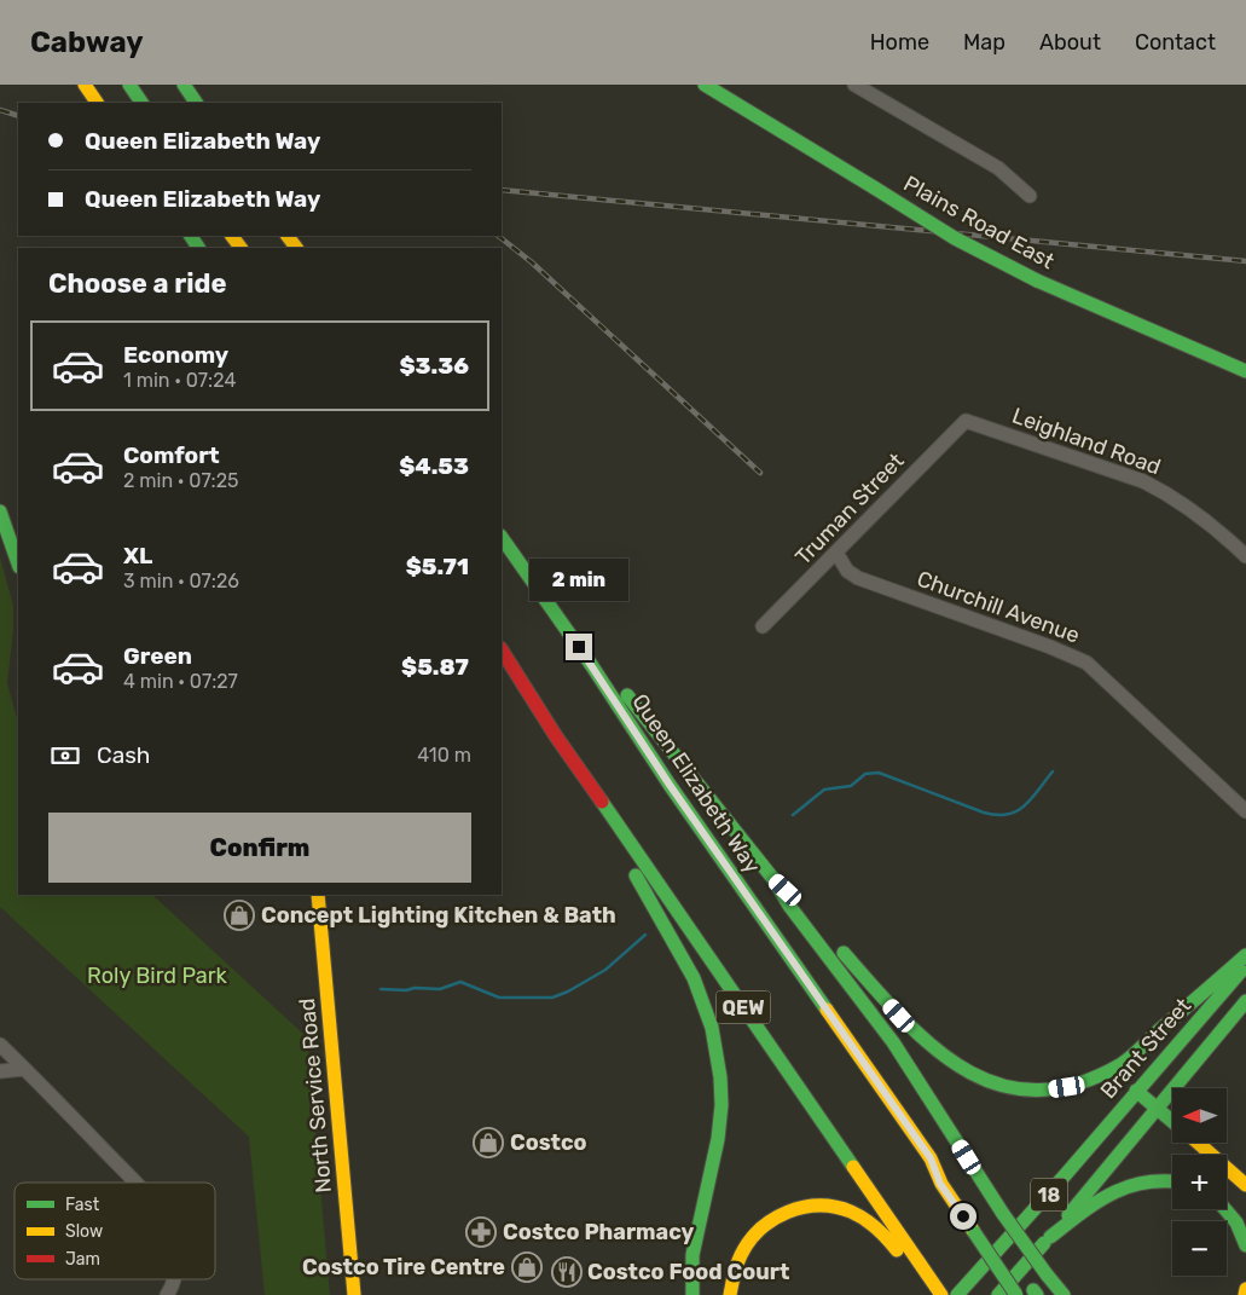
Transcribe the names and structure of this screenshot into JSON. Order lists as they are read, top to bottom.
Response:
{
  "streets": {
    "main road": [
      "Plains Road East",
      "Queen Elizabeth Way",
      "QEW",
      "Brant Street",
      "North Service Road",
      "18"
    ],
    "street": ["Leighland Road", "Truman Street", "Churchill Avenue"]
  },
  "crossings": [
    ["Leighland Road", "Truman Street"],
    ["Truman Street", "Churchill Avenue"]
  ],
  "parks": ["Roly Bird Park"],
  "places": {
    "shop": ["Concept Lighting Kitchen & Bath", "Costco", "Costco Tire Centre"],
    "pharmacy": ["Costco Pharmacy"],
    "restaurant": ["Costco Food Court"]
  },
  "legend": ["Fast", "Slow", "Jam"],
  "north": "left",
  "page": {
    "header": "Cabway",
    "nav": [
      "Home",
      "Map",
      "About",
      "Contact"
    ],
    "banner": ["Queen Elizabeth Way", "Queen Elizabeth Way"],
    "heading": "Choose a ride",
    "list": [
      {
        "name": "Economy",
        "note": "1 min · 07:24",
        "value": "$3.36"
      },
      {
        "name": "Comfort",
        "note": "2 min · 07:25",
        "value": "$4.53"
      },
      {
        "name": "XL",
        "note": "3 min · 07:26",
        "value": "$5.71"
      },
      {
        "name": "Green",
        "note": "4 min · 07:27",
        "value": "$5.87"
      }
    ],
    "bubble": "2 min",
    "pay": ["Cash", "410 m"],
    "buttons": "Confirm",
    "map_buttons": ["+", "−"]
  }
}
